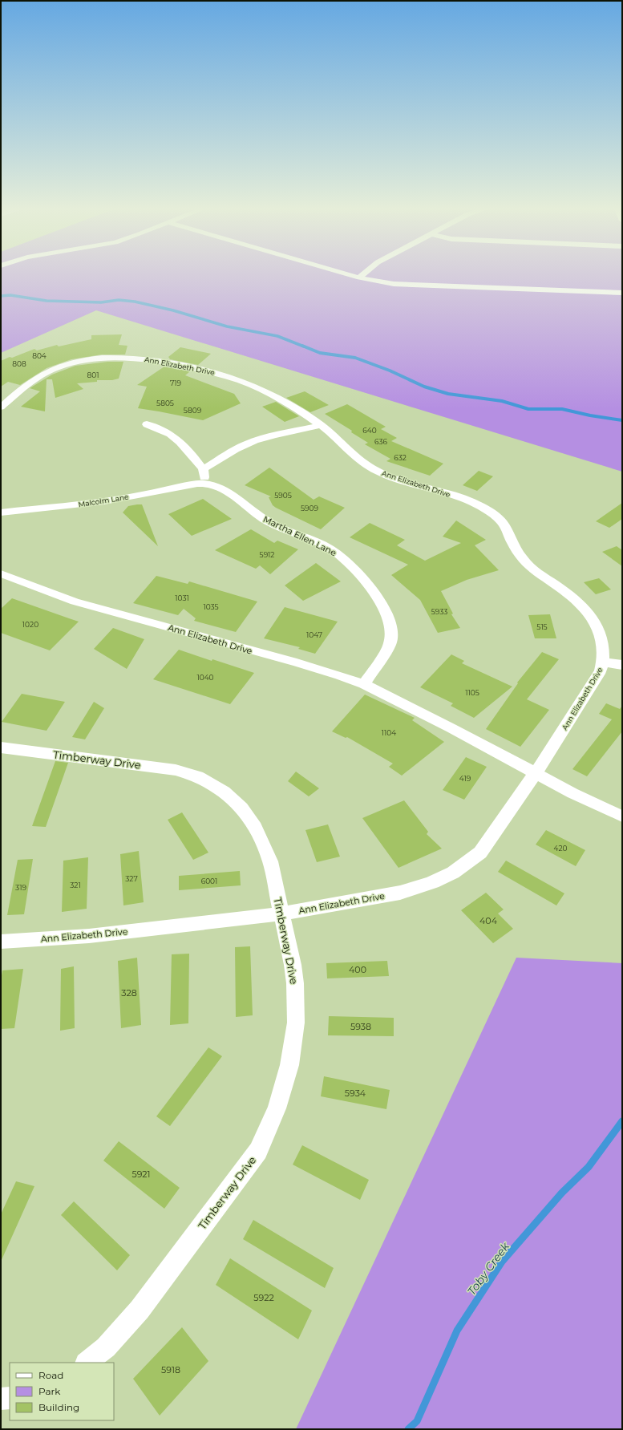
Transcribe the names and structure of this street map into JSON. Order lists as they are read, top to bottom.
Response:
{
  "streets": {
    "street": [
      "Ann Elizabeth Drive",
      "Malcolm Lane",
      "Martha Ellen Lane",
      "Timberway Drive"
    ]
  },
  "crossings": [
    ["Ann Elizabeth Drive", "Martha Ellen Lane"],
    ["Ann Elizabeth Drive", "Timberway Drive"],
    ["Malcolm Lane", "Martha Ellen Lane"]
  ],
  "water": ["Toby Creek"],
  "house_numbers": [
    "804",
    "808",
    "801",
    "719",
    "5805",
    "5809",
    "640",
    "636",
    "632",
    "5905",
    "5909",
    "5912",
    "1031",
    "1035",
    "5933",
    "1020",
    "515",
    "1047",
    "1040",
    "1105",
    "1104",
    "419",
    "420",
    "327",
    "6001",
    "321",
    "319",
    "404",
    "400",
    "328",
    "5938",
    "5934",
    "5921",
    "5922",
    "5918"
  ],
  "legend": ["Road", "Park", "Building"]
}
